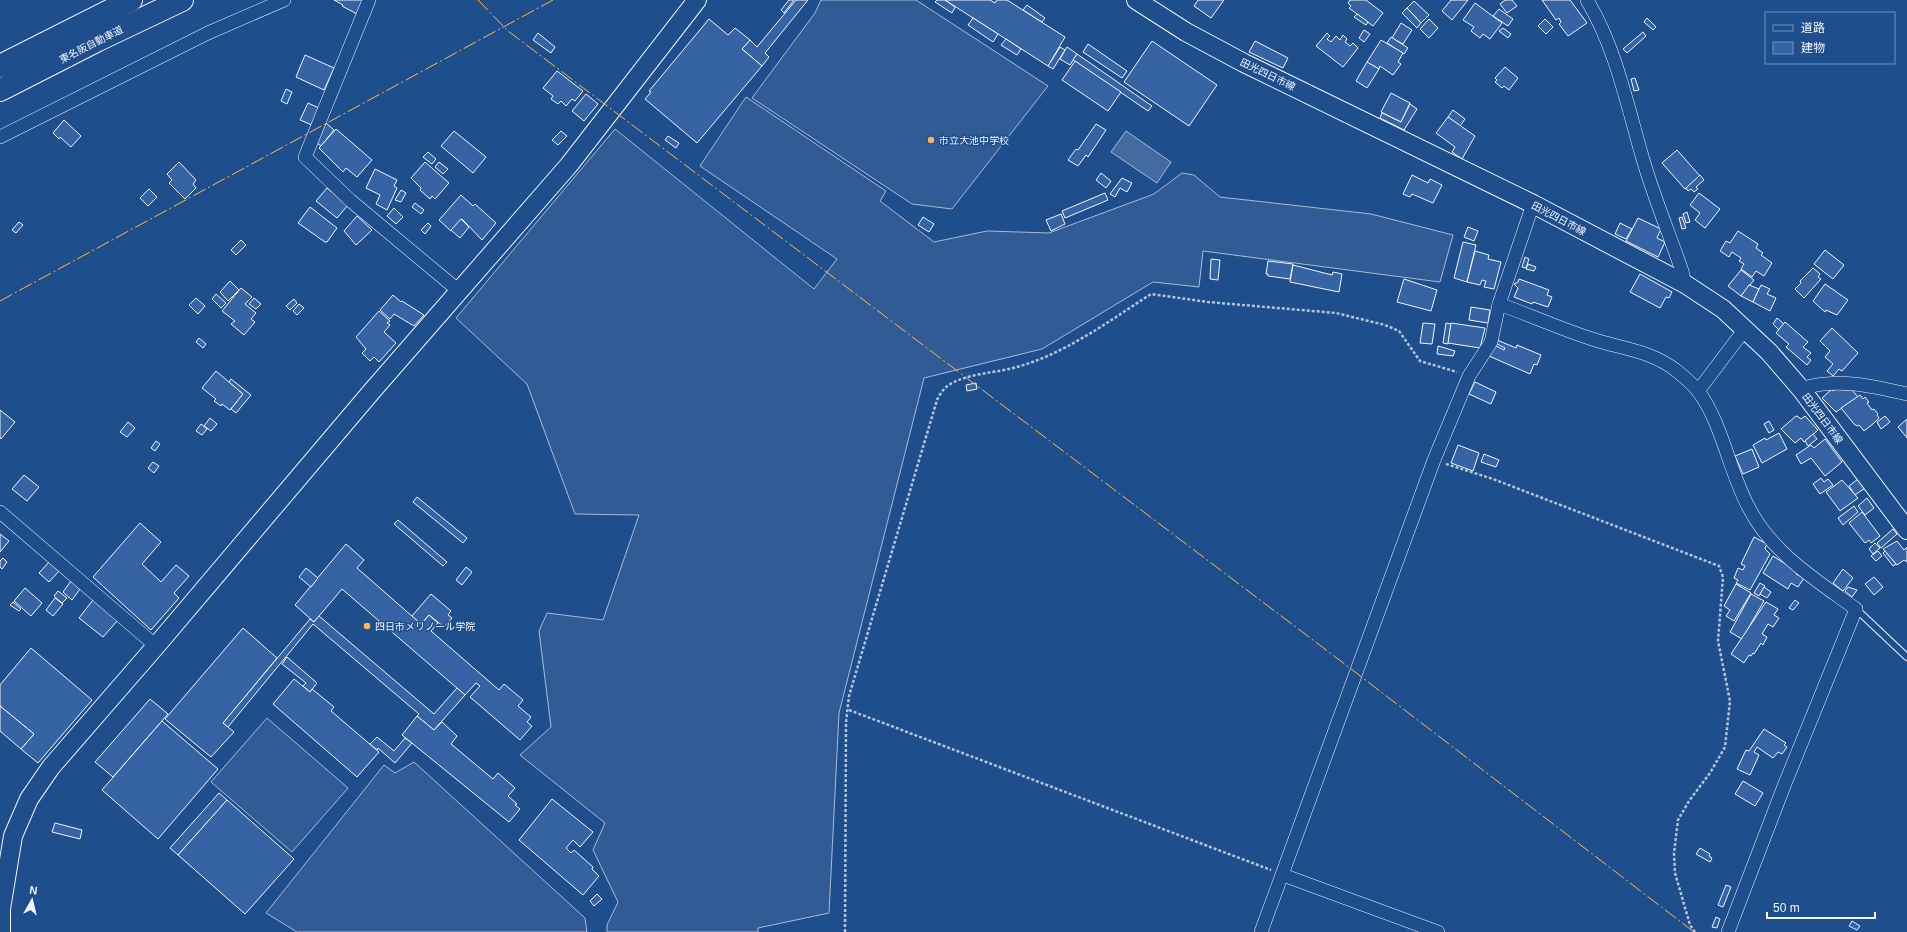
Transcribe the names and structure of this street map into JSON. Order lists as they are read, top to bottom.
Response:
{
  "streets": {
    "highway": ["東名阪自動車道"],
    "street": ["田光四日市線"]
  },
  "places": ["市立大池中学校", "四日市メリノール学院"],
  "legend": ["道路", "建物"],
  "scale_bar": "50 m",
  "north": "top"
}
